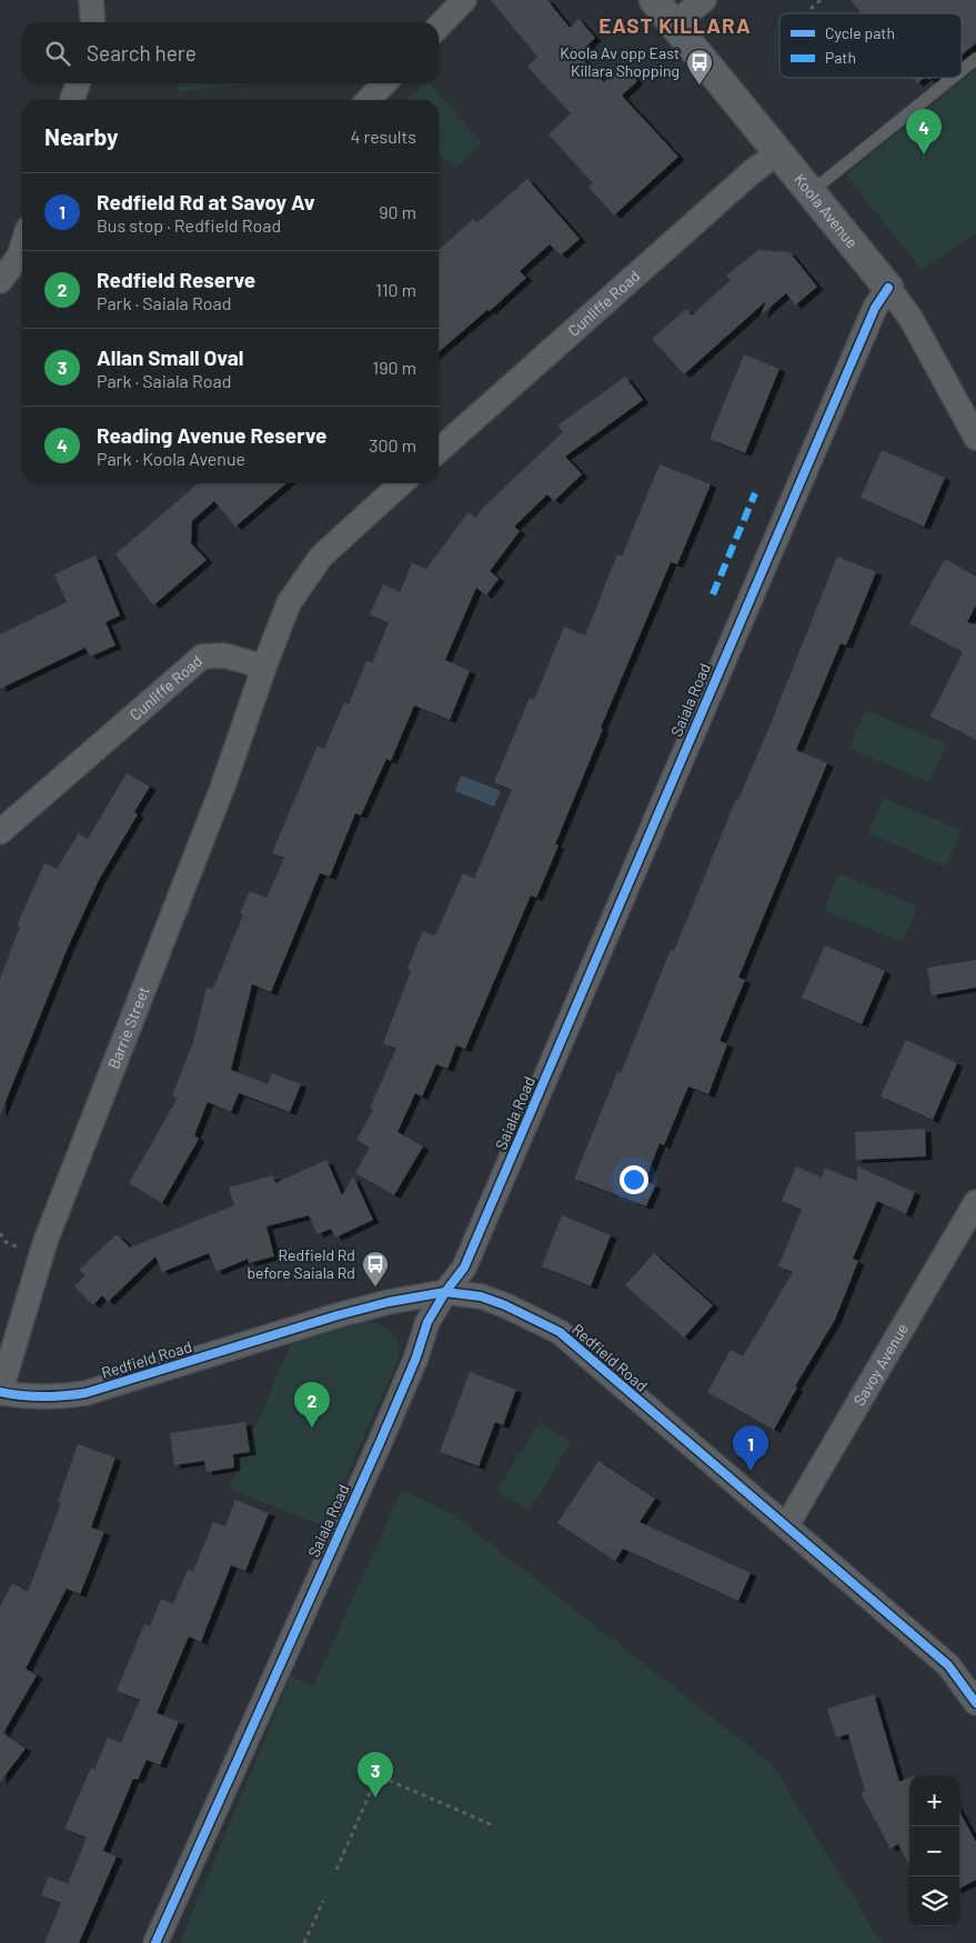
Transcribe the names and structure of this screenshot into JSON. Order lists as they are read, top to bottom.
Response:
{
  "streets": {
    "street": [
      "Koola Avenue",
      "Cunliffe Road",
      "Saiala Road",
      "Barrie Street",
      "Redfield Road",
      "Savoy Avenue"
    ]
  },
  "crossings": [
    ["Koola Avenue", "Cunliffe Road"],
    ["Koola Avenue", "Saiala Road"],
    ["Cunliffe Road", "Barrie Street"],
    ["Saiala Road", "Redfield Road"],
    ["Barrie Street", "Redfield Road"],
    ["Redfield Road", "Savoy Avenue"]
  ],
  "districts": ["EAST KILLARA"],
  "places": {
    "bus stop": ["Koola Av opp East Killara Shopping", "Redfield Rd before Saiala Rd"]
  },
  "legend": ["Cycle path", "Path"],
  "page": {
    "search": "Search here",
    "heading": ["Nearby", "4 results"],
    "pins": [
      "4",
      "2",
      "1",
      "3"
    ],
    "list": [
      {
        "mark": "1",
        "name": "Redfield Rd at Savoy Av",
        "note": "Bus stop · Redfield Road",
        "value": "90 m"
      },
      {
        "mark": "2",
        "name": "Redfield Reserve",
        "note": "Park · Saiala Road",
        "value": "110 m"
      },
      {
        "mark": "3",
        "name": "Allan Small Oval",
        "note": "Park · Saiala Road",
        "value": "190 m"
      },
      {
        "mark": "4",
        "name": "Reading Avenue Reserve",
        "note": "Park · Koola Avenue",
        "value": "300 m"
      }
    ],
    "map_buttons": ["+", "−"]
  }
}
